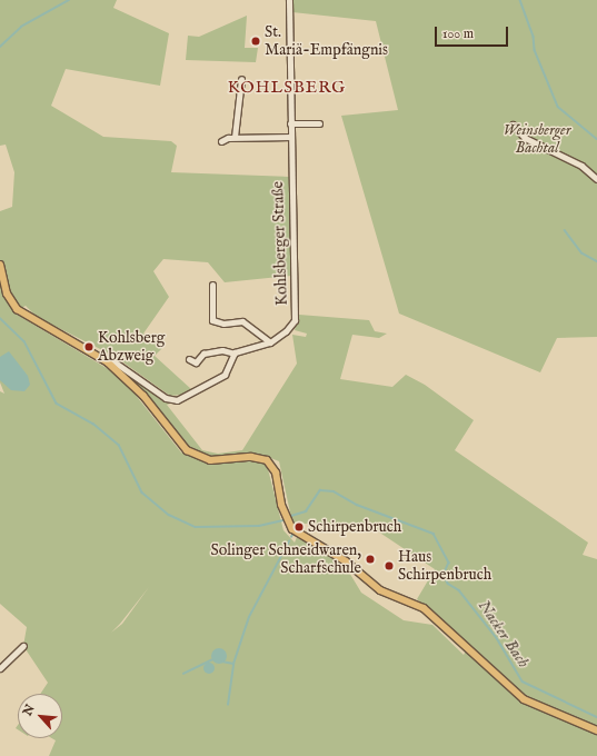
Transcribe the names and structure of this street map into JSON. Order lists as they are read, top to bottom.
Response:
{
  "streets": {
    "street": ["Kohlsberger Straße"]
  },
  "districts": ["KOHLSBERG"],
  "water": ["Nacker Bach"],
  "parks": ["Weinsberger Bachtal"],
  "places": [
    "St. Mariä-Empfängnis",
    "Kohlsberg Abzweig",
    "Schirpenbruch",
    "Solinger Schneidwaren, Scharfschule",
    "Haus Schirpenbruch"
  ],
  "scale_bar": "100 m",
  "north": "top left"
}
